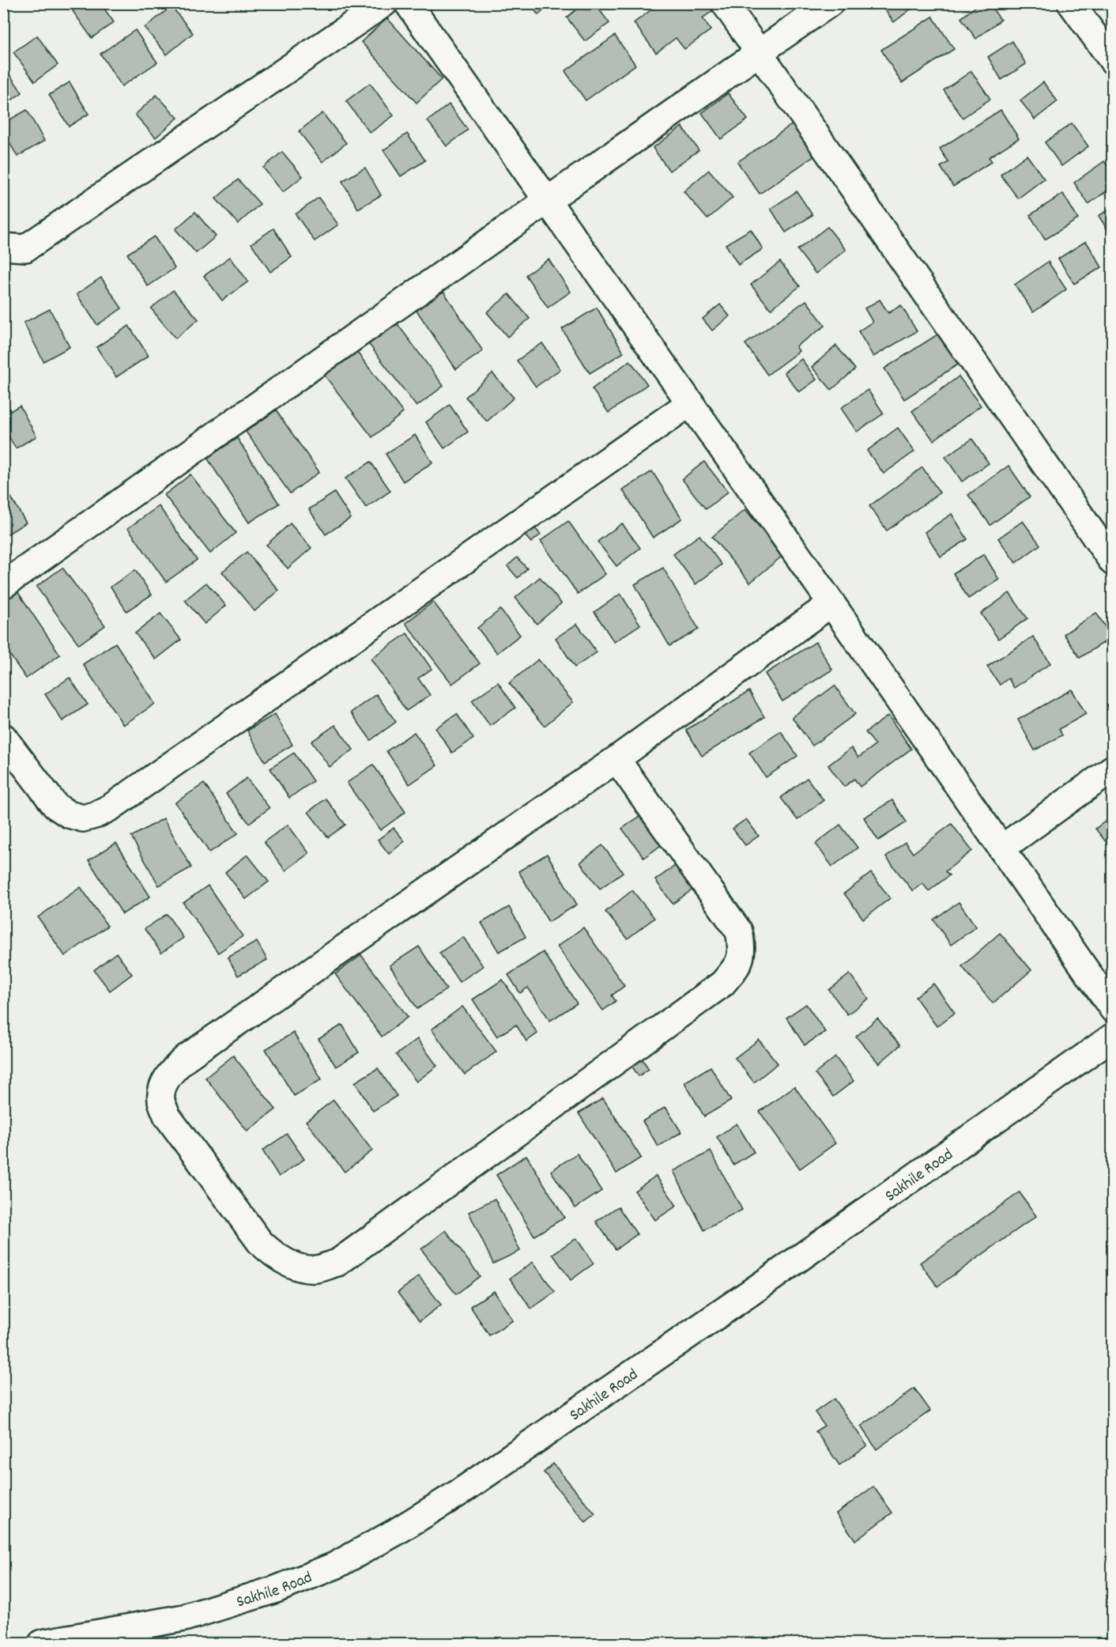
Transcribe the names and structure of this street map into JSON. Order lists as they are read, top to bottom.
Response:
{
  "streets": {
    "street": ["Sakhile Road"]
  }
}
